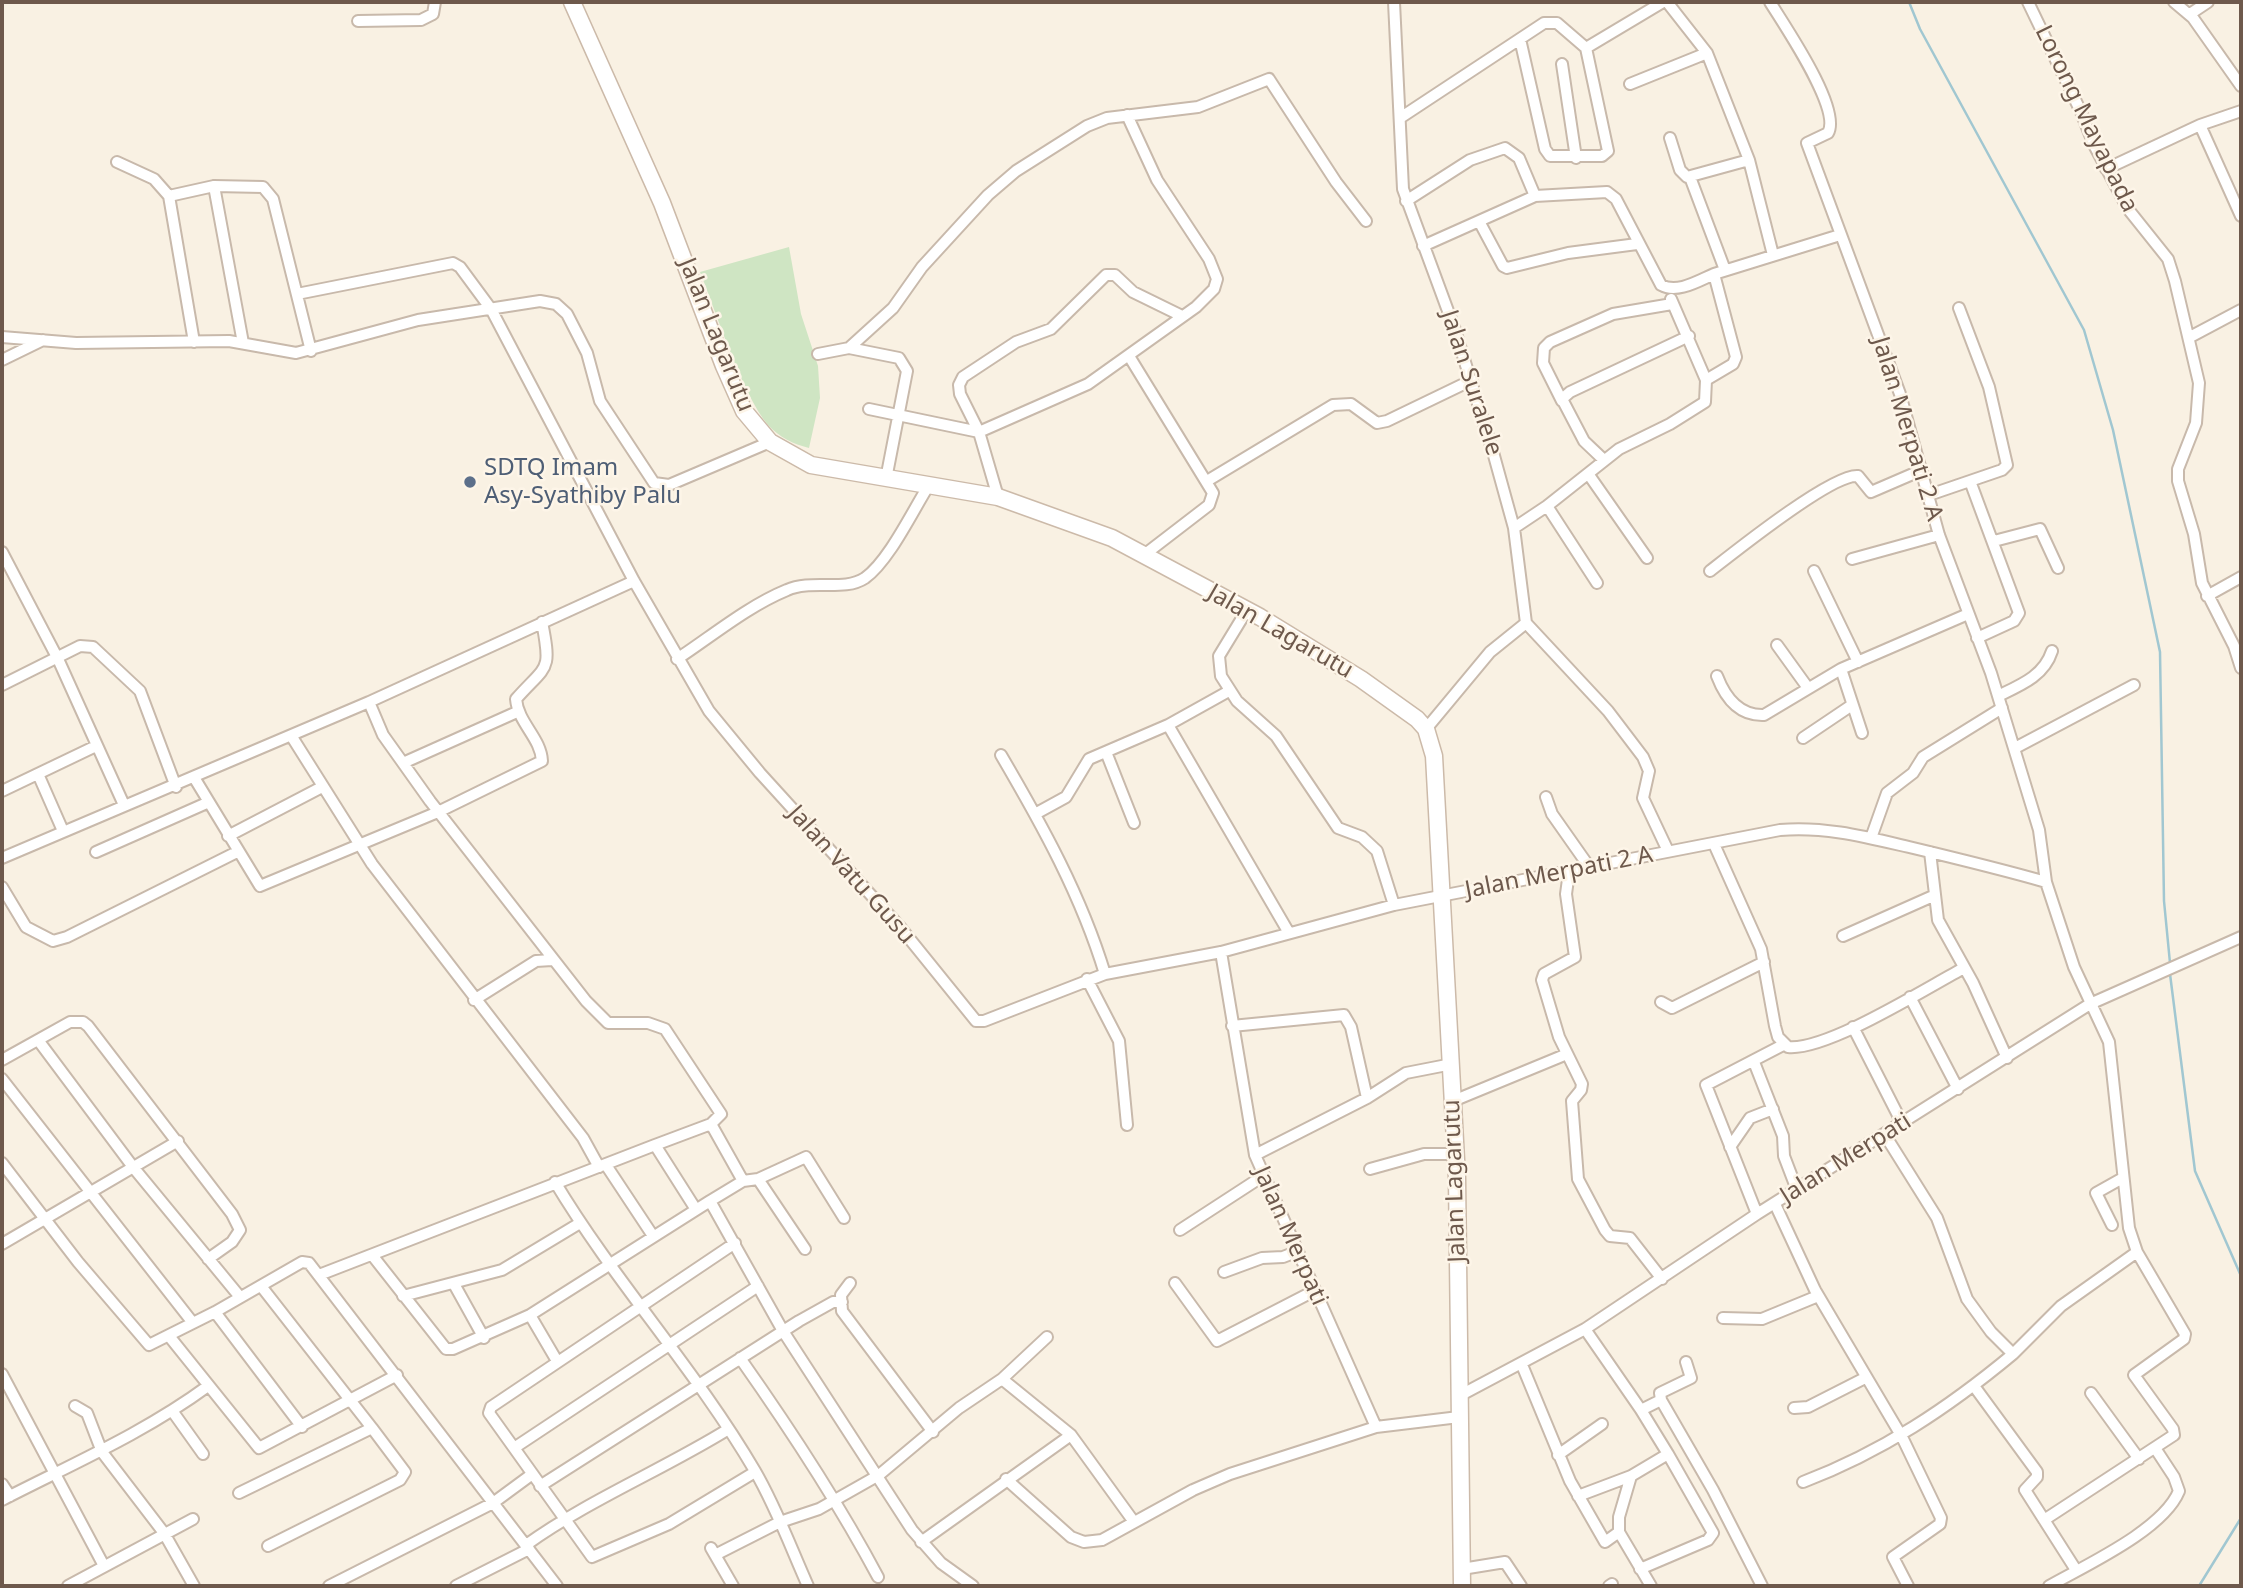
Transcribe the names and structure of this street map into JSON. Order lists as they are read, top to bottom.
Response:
{
  "streets": {
    "street": [
      "Lorong Mayapada",
      "Jalan Lagarutu",
      "Jalan Suralele",
      "Jalan Merpati 2 A",
      "Jalan Vatu Gusu",
      "Jalan Merpati"
    ]
  },
  "crossings": [
    ["Jalan Lagarutu", "Jalan Merpati 2 A"],
    ["Jalan Lagarutu", "Jalan Vatu Gusu"],
    ["Jalan Lagarutu", "Jalan Merpati"],
    ["Jalan Merpati 2 A", "Jalan Vatu Gusu"],
    ["Jalan Merpati 2 A", "Jalan Merpati"],
    ["Jalan Vatu Gusu", "Jalan Merpati"]
  ],
  "places": ["SDTQ Imam Asy-Syathiby Palu"]
}
